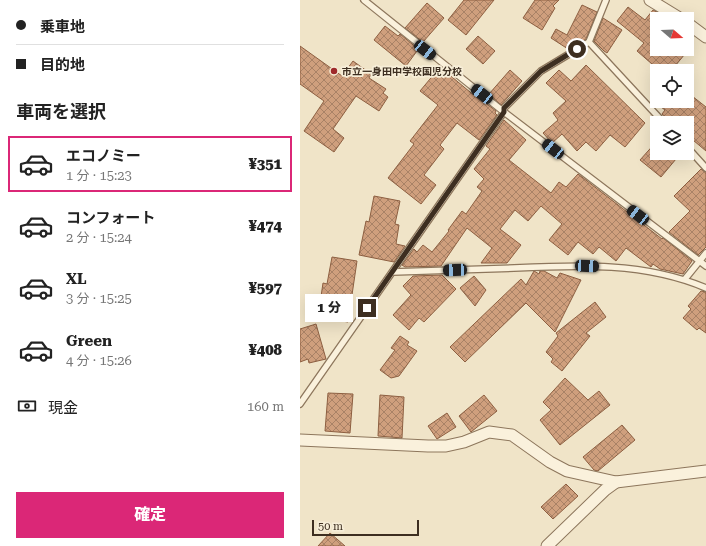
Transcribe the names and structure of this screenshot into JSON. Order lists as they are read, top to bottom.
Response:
{
  "places": ["市立一身田中学校国児分校"],
  "scale_bar": "50 m",
  "north": "right",
  "page": {
    "banner": ["乗車地", "目的地"],
    "heading": "車両を選択",
    "list": [
      {
        "name": "エコノミー",
        "note": "1 分 · 15:23",
        "value": "¥351"
      },
      {
        "name": "コンフォート",
        "note": "2 分 · 15:24",
        "value": "¥474"
      },
      {
        "name": "XL",
        "note": "3 分 · 15:25",
        "value": "¥597"
      },
      {
        "name": "Green",
        "note": "4 分 · 15:26",
        "value": "¥408"
      }
    ],
    "bubble": "1 分",
    "pay": ["現金", "160 m"],
    "buttons": "確定",
    "scale": "50 m"
  }
}
